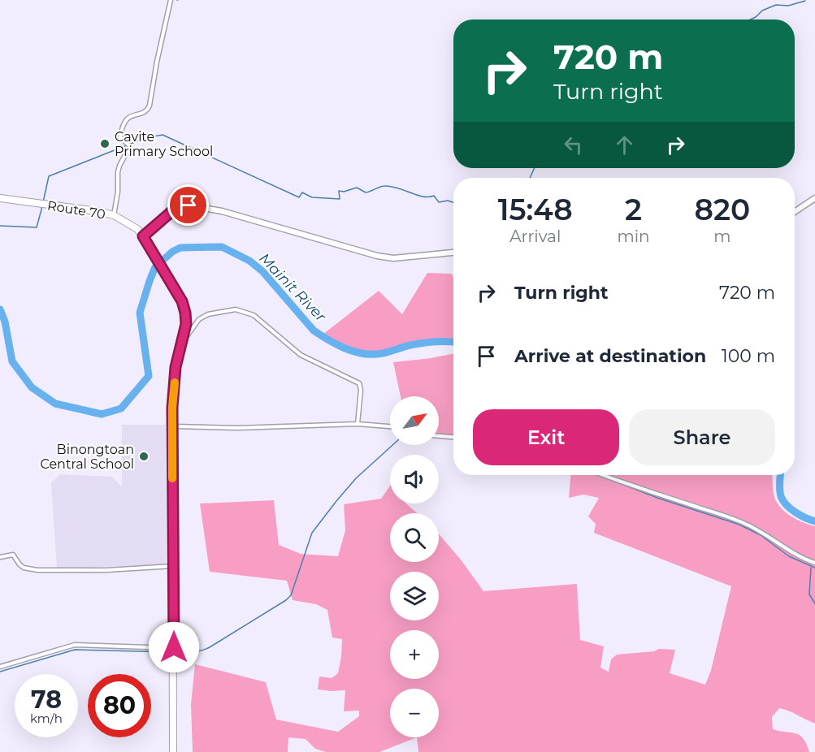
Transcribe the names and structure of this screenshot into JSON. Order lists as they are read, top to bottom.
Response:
{
  "streets": {
    "highway": ["Route 70"]
  },
  "water": ["Mainit River"],
  "places": ["Cavite Primary School", "Binongtoan Central School"],
  "north": "top right",
  "page": {
    "turn": ["720 m", "Turn right"],
    "eta": [
      "15:48",
      "Arrival",
      "2",
      "min",
      "820",
      "m"
    ],
    "list": [
      {
        "name": "Turn right",
        "value": "720 m"
      },
      {
        "name": "Arrive at destination",
        "value": "100 m"
      }
    ],
    "map_buttons": ["+", "−"],
    "buttons": ["Exit", "Share"],
    "speed": "78 km/h",
    "limit": "80"
  }
}
